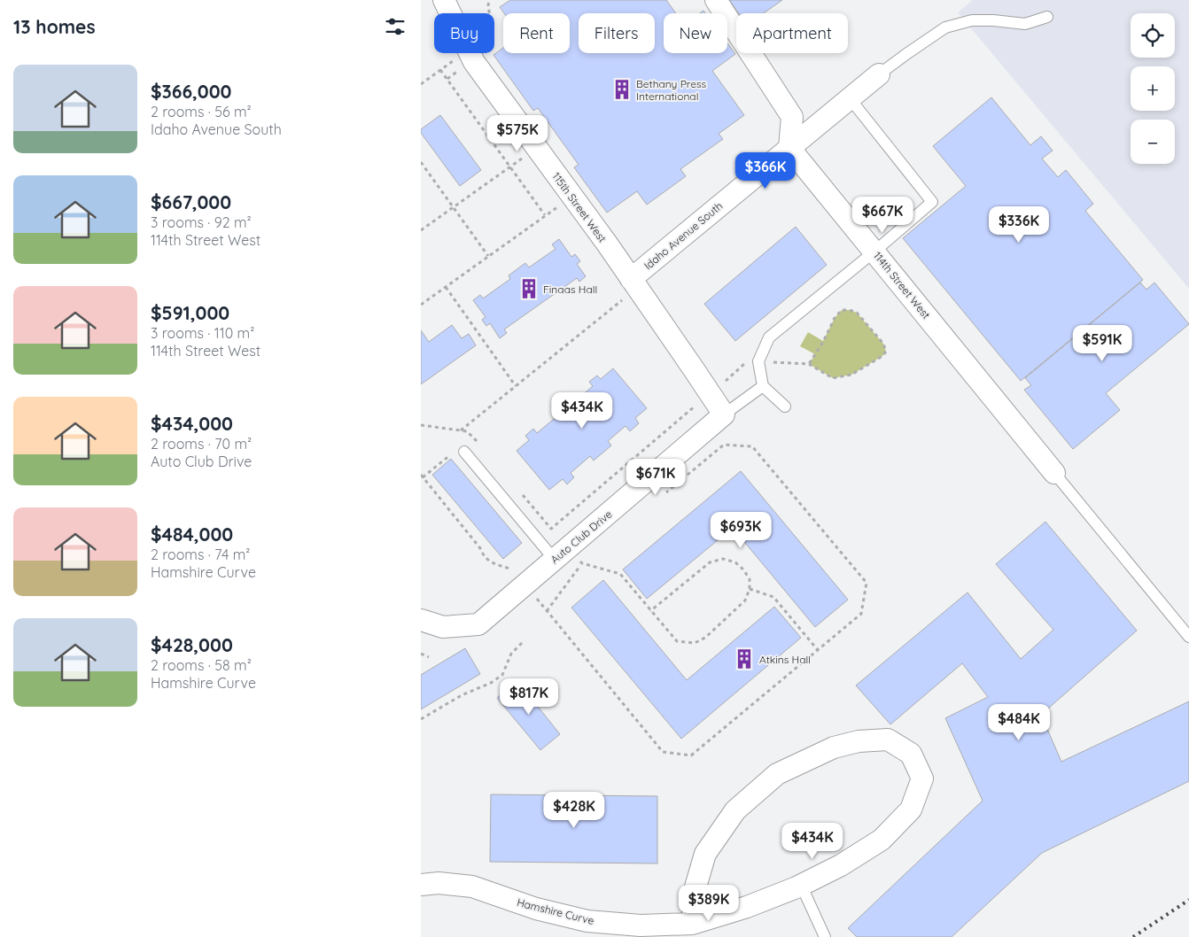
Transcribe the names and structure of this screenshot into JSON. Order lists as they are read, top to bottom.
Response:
{
  "streets": {
    "street": [
      "115th Street West",
      "Idaho Avenue South",
      "114th Street West",
      "Auto Club Drive",
      "Hamshire Curve"
    ]
  },
  "crossings": [
    ["115th Street West", "Idaho Avenue South"],
    ["Idaho Avenue South", "114th Street West"]
  ],
  "places": {
    "building": ["Bethany Press International", "Finaas Hall", "Atkins Hall"]
  },
  "page": {
    "heading": "13 homes",
    "map_buttons": ["+", "−"],
    "chip": [
      "Buy",
      "Rent",
      "Filters",
      "New",
      "Apartment"
    ],
    "list": [
      {
        "name": "$366,000",
        "note": "2 rooms · 56 m² · Idaho Avenue South"
      },
      {
        "name": "$667,000",
        "note": "3 rooms · 92 m² · 114th Street West"
      },
      {
        "name": "$591,000",
        "note": "3 rooms · 110 m² · 114th Street West"
      },
      {
        "name": "$434,000",
        "note": "2 rooms · 70 m² · Auto Club Drive"
      },
      {
        "name": "$484,000",
        "note": "2 rooms · 74 m² · Hamshire Curve"
      },
      {
        "name": "$428,000",
        "note": "2 rooms · 58 m² · Hamshire Curve"
      }
    ],
    "price": [
      "$575K",
      "$366K",
      "$667K",
      "$336K",
      "$591K",
      "$434K",
      "$671K",
      "$693K",
      "$817K",
      "$484K",
      "$428K",
      "$434K",
      "$389K"
    ]
  }
}
